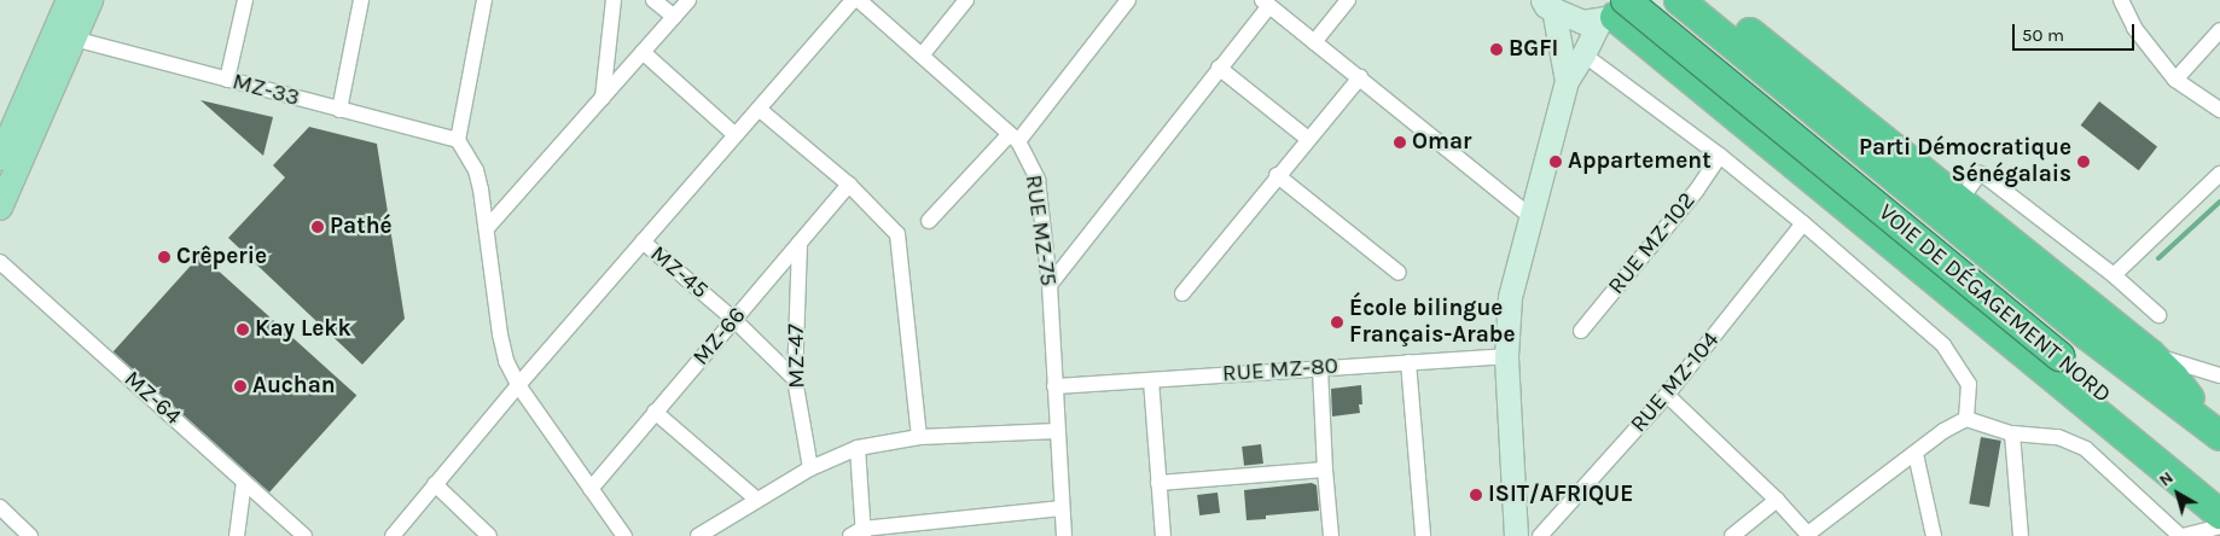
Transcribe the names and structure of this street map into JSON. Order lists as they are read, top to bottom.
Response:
{
  "streets": {
    "highway": ["VOIE DE DÉGAGEMENT NORD"],
    "street": [
      "MZ-33",
      "RUE MZ-75",
      "RUE MZ-102",
      "MZ-45",
      "MZ-66",
      "MZ-47",
      "RUE MZ-80",
      "RUE MZ-104",
      "MZ-64"
    ]
  },
  "crossings": [
    ["RUE MZ-75", "RUE MZ-80"],
    ["MZ-45", "MZ-66"],
    ["MZ-45", "MZ-47"],
    ["MZ-66", "MZ-47"]
  ],
  "places": [
    "BGFI",
    "Omar",
    "Appartement",
    "Parti Démocratique Sénégalais",
    "Pathé",
    "Crêperie",
    "École bilingue Français-Arabe",
    "Kay Lekk",
    "Auchan",
    "ISIT/AFRIQUE"
  ],
  "scale_bar": "50 m",
  "north": "top left"
}
